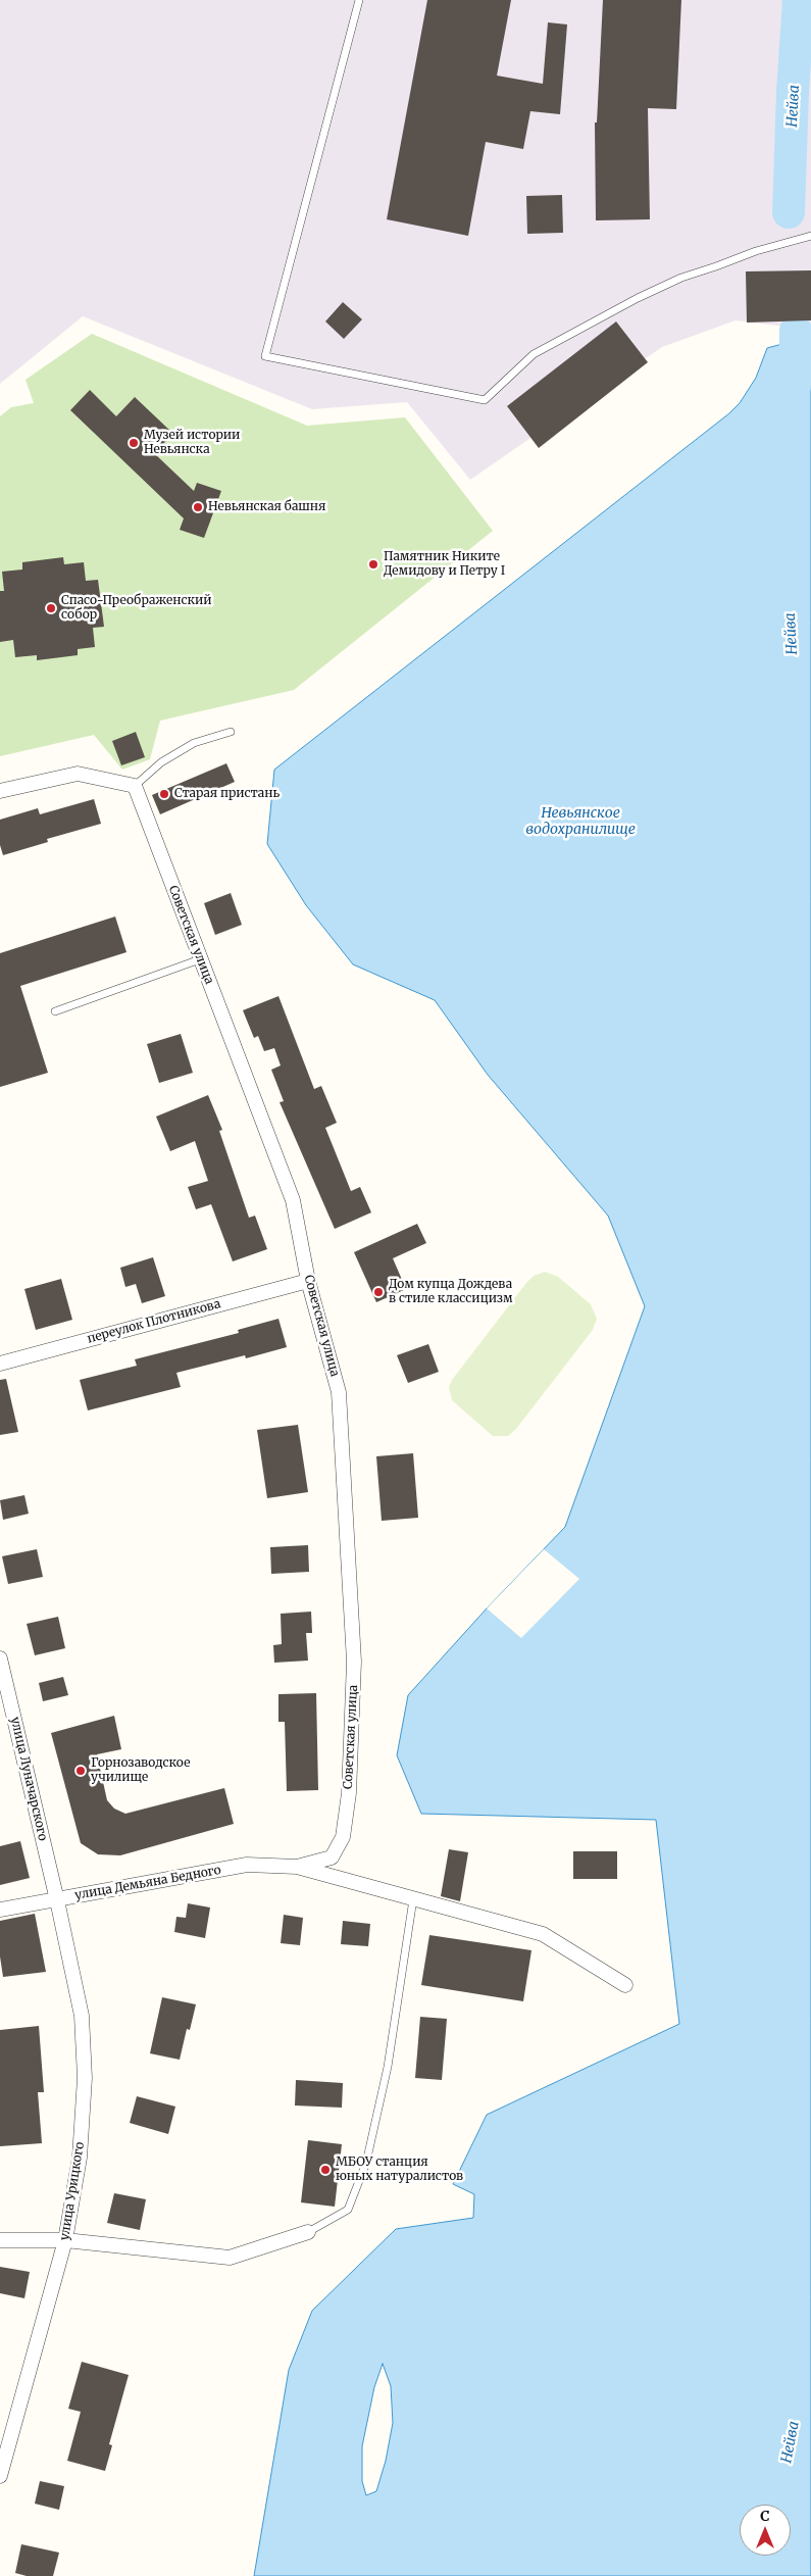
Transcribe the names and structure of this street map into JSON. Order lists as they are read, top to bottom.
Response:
{
  "streets": {
    "street": [
      "Советская улица",
      "переулок Плотникова",
      "улица Луначарского",
      "улица Демьяна Бедного",
      "улица Урицкого"
    ]
  },
  "crossings": [
    ["Советская улица", "переулок Плотникова"],
    ["Советская улица", "улица Демьяна Бедного"],
    ["улица Луначарского", "улица Демьяна Бедного"],
    ["улица Луначарского", "улица Урицкого"],
    ["улица Демьяна Бедного", "улица Урицкого"]
  ],
  "water": ["Нейва", "Невьянское водохранилище"],
  "places": [
    "Музей истории Невьянска",
    "Невьянская башня",
    "Памятник Никите Демидову и Петру I",
    "Спасо-Преображенский собор",
    "Старая пристань",
    "Дом купца Дождева в стиле классицизм",
    "Горнозаводское училище",
    "МБОУ станция юных натуралистов"
  ],
  "north": "top"
}
